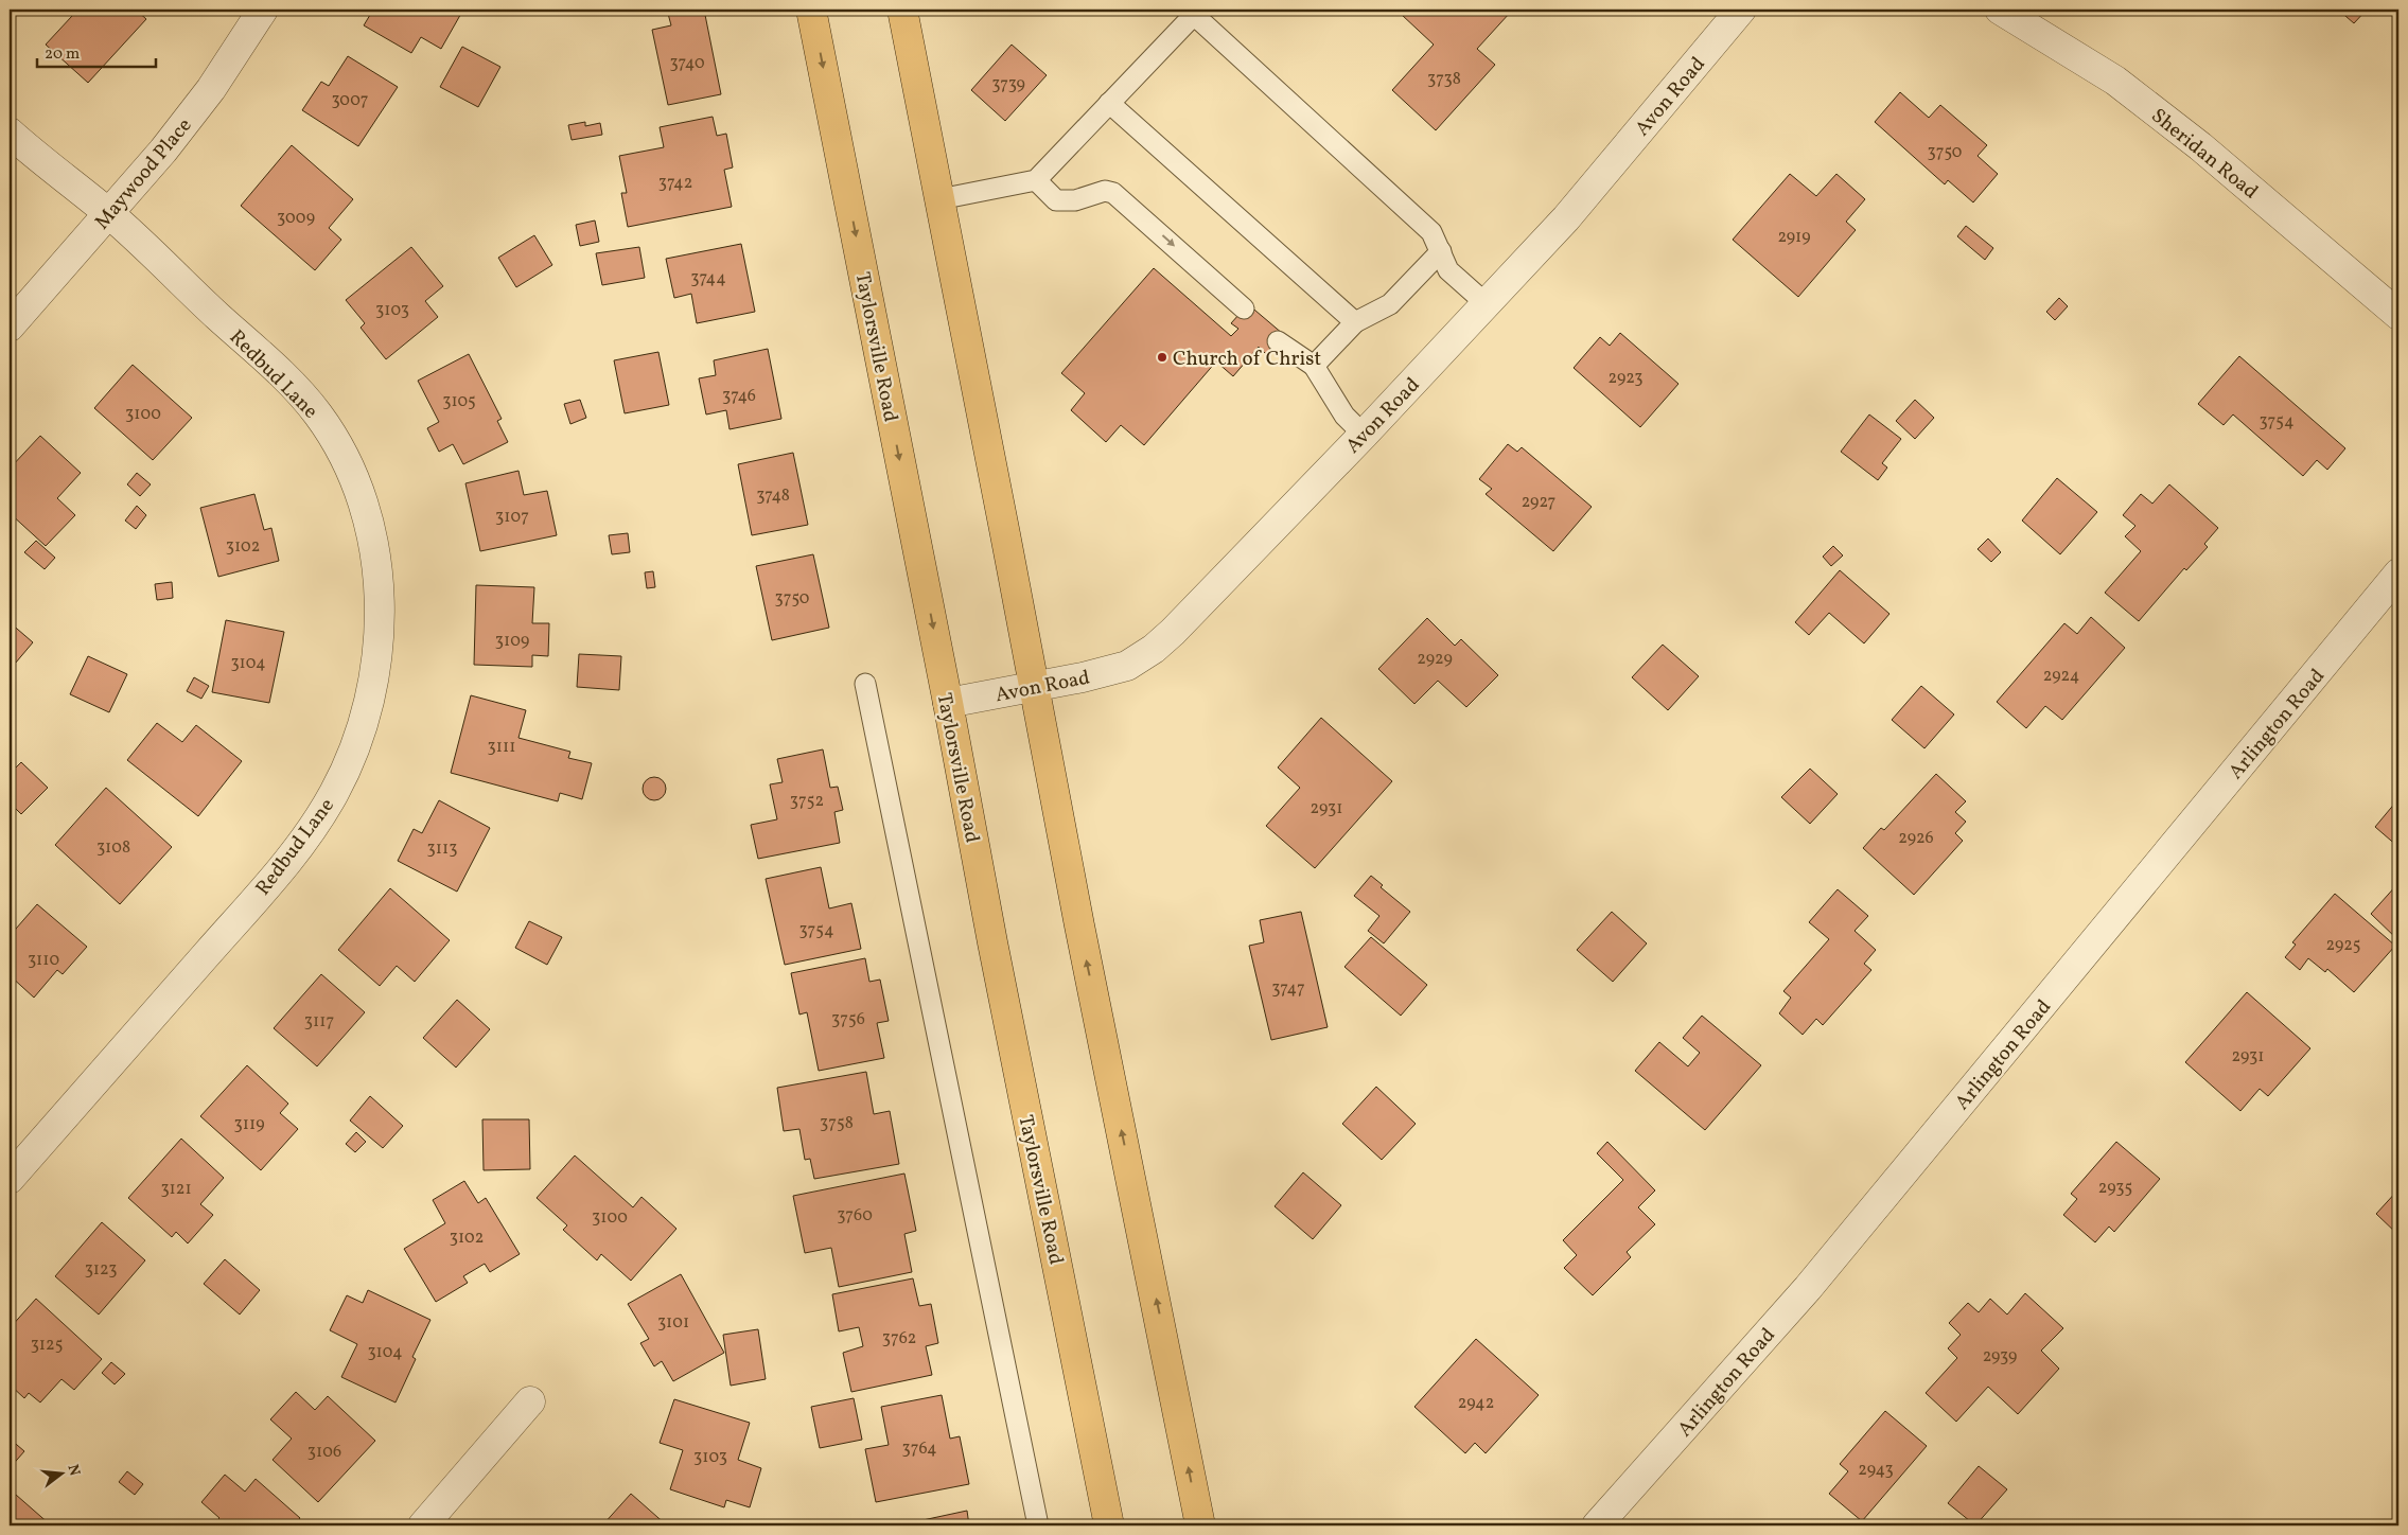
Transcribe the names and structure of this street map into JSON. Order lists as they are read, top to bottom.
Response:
{
  "streets": {
    "main road": ["Taylorsville Road"],
    "street": [
      "Avon Road",
      "Sheridan Road",
      "Maywood Place",
      "Redbud Lane",
      "Arlington Road"
    ]
  },
  "crossings": [
    ["Avon Road", "Taylorsville Road"],
    ["Maywood Place", "Redbud Lane"]
  ],
  "places": ["Church of Christ"],
  "house_numbers": [
    "3740",
    "3738",
    "3739",
    "3007",
    "3750",
    "3742",
    "3009",
    "2919",
    "3744",
    "3103",
    "2923",
    "3746",
    "3105",
    "3100",
    "3754",
    "3748",
    "2927",
    "3107",
    "3102",
    "3750",
    "3109",
    "2929",
    "3104",
    "2924",
    "3111",
    "3752",
    "2931",
    "2926",
    "3108",
    "3113",
    "3754",
    "2925",
    "3110",
    "3747",
    "3756",
    "3117",
    "2931",
    "3758",
    "3119",
    "2935",
    "3121",
    "3760",
    "3100",
    "3102",
    "3123",
    "3101",
    "3762",
    "3125",
    "3104",
    "2939",
    "2942",
    "3764",
    "3106",
    "3103",
    "2943"
  ],
  "scale_bar": "20 m",
  "north": "right"
}
